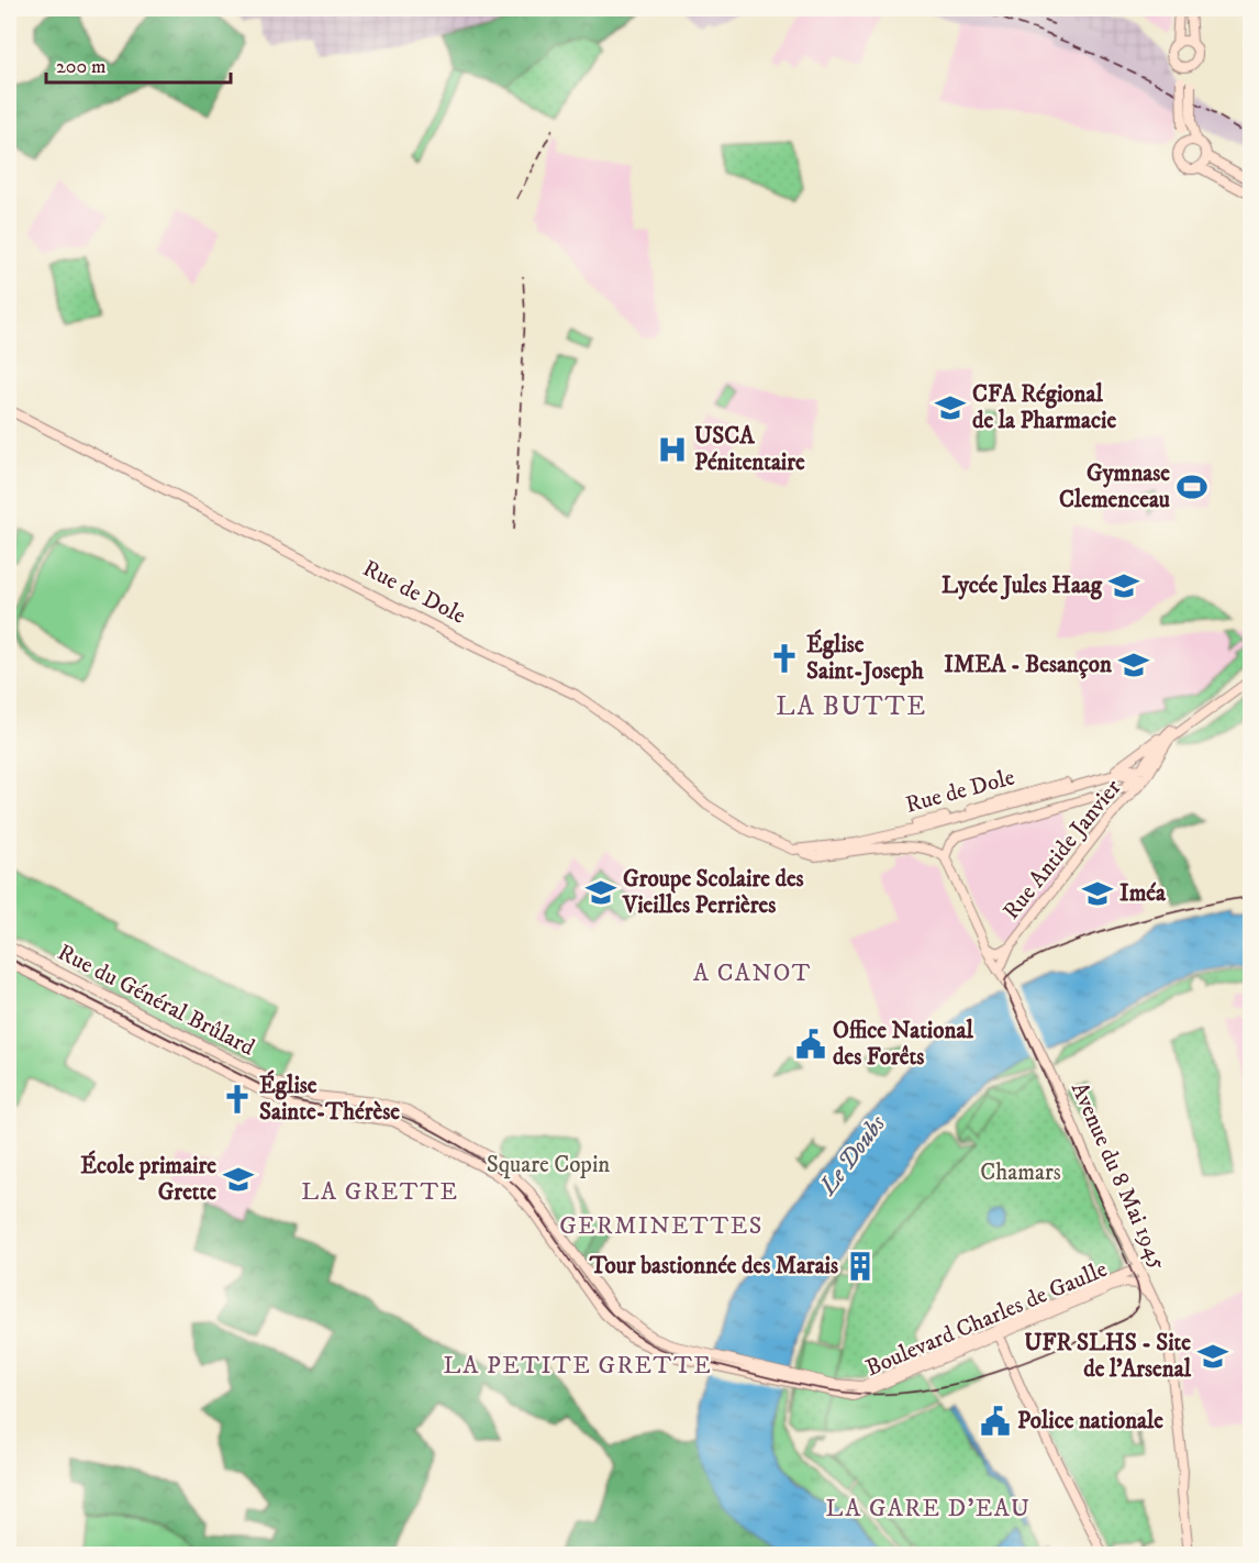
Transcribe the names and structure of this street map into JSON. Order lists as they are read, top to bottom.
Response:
{
  "streets": {
    "main road": [
      "Rue de Dole",
      "Rue Antide Janvier",
      "Rue du Général Brûlard",
      "Avenue du 8 Mai 1945",
      "Boulevard Charles de Gaulle"
    ]
  },
  "crossings": [
    ["Rue de Dole", "Rue Antide Janvier"],
    ["Rue Antide Janvier", "Avenue du 8 Mai 1945"],
    ["Rue du Général Brûlard", "Boulevard Charles de Gaulle"],
    ["Avenue du 8 Mai 1945", "Boulevard Charles de Gaulle"]
  ],
  "districts": [
    "LA BUTTE",
    "A CANOT",
    "LA GRETTE",
    "GERMINETTES",
    "LA PETITE GRETTE",
    "LA GARE D'EAU"
  ],
  "water": ["Le Doubs"],
  "parks": ["Square Copin", "Chamars"],
  "places": {
    "school or university": [
      "CFA Régional de la Pharmacie",
      "Lycée Jules Haag",
      "IMEA - Besançon",
      "Groupe Scolaire des Vieilles Perrières",
      "Iméa",
      "École primaire Grette",
      "UFR SLHS - Site de l'Arsenal"
    ],
    "hospital": ["USCA Pénitentaire"],
    "sports": ["Gymnase Clemenceau"],
    "church": ["Église Saint-Joseph", "Église Sainte-Thérèse"],
    "public building": ["Office National des Forêts", "Police nationale"],
    "building": ["Tour bastionnée des Marais"]
  },
  "scale_bar": "200 m"
}
